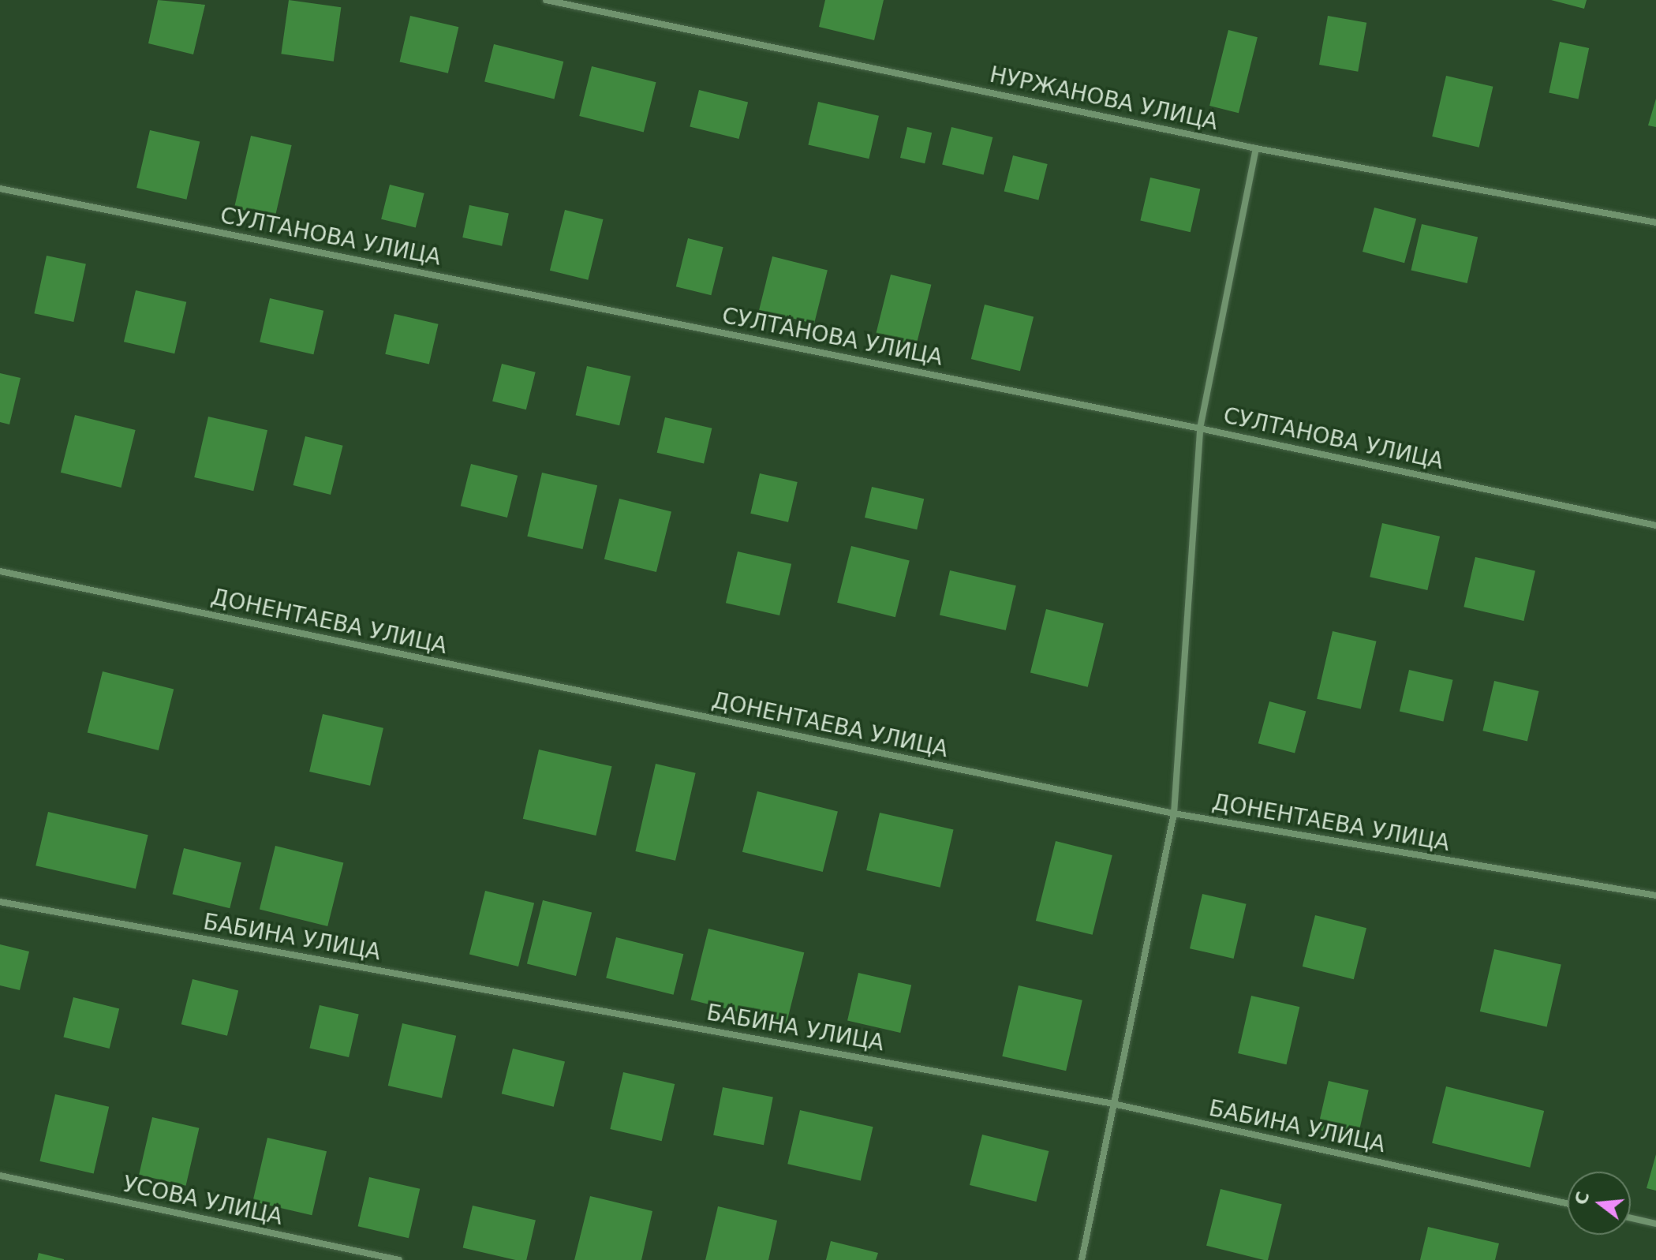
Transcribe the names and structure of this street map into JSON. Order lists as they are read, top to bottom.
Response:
{
  "streets": {
    "street": [
      "НУРЖАНОВА УЛИЦА",
      "СУЛТАНОВА УЛИЦА",
      "ДОНЕНТАЕВА УЛИЦА",
      "БАБИНА УЛИЦА",
      "УСОВА УЛИЦА"
    ]
  },
  "north": "left"
}
